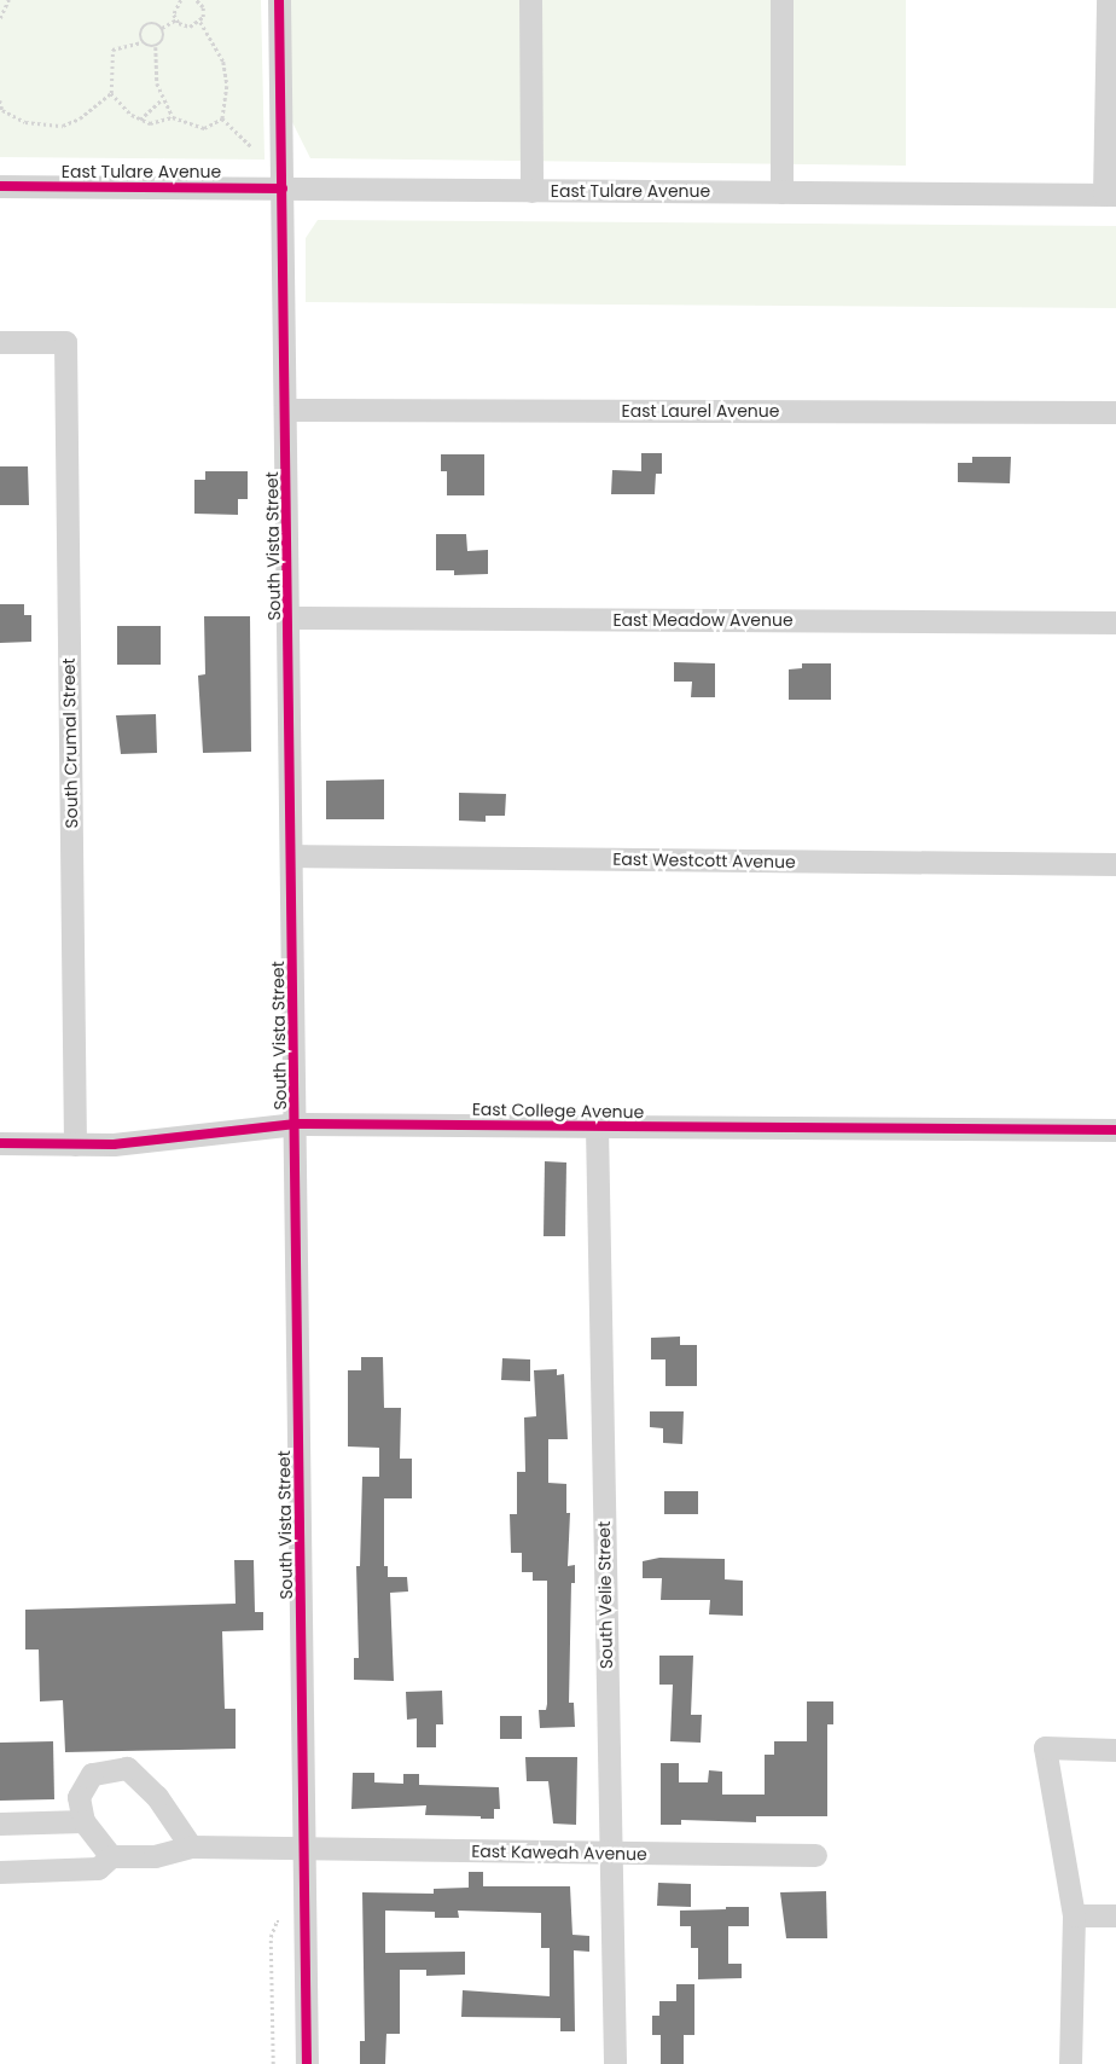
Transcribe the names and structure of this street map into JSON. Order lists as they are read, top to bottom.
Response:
{
  "streets": {
    "street": [
      "East Tulare Avenue",
      "East Laurel Avenue",
      "South Vista Street",
      "East Meadow Avenue",
      "South Crumal Street",
      "East Westcott Avenue",
      "East College Avenue",
      "South Velie Street",
      "East Kaweah Avenue"
    ]
  },
  "crossings": [
    ["East Tulare Avenue", "South Vista Street"],
    ["East Laurel Avenue", "South Vista Street"],
    ["South Vista Street", "East Meadow Avenue"],
    ["South Vista Street", "East Westcott Avenue"],
    ["South Vista Street", "East College Avenue"],
    ["South Vista Street", "East Kaweah Avenue"],
    ["South Crumal Street", "East College Avenue"],
    ["East College Avenue", "South Velie Street"],
    ["South Velie Street", "East Kaweah Avenue"]
  ]
}
